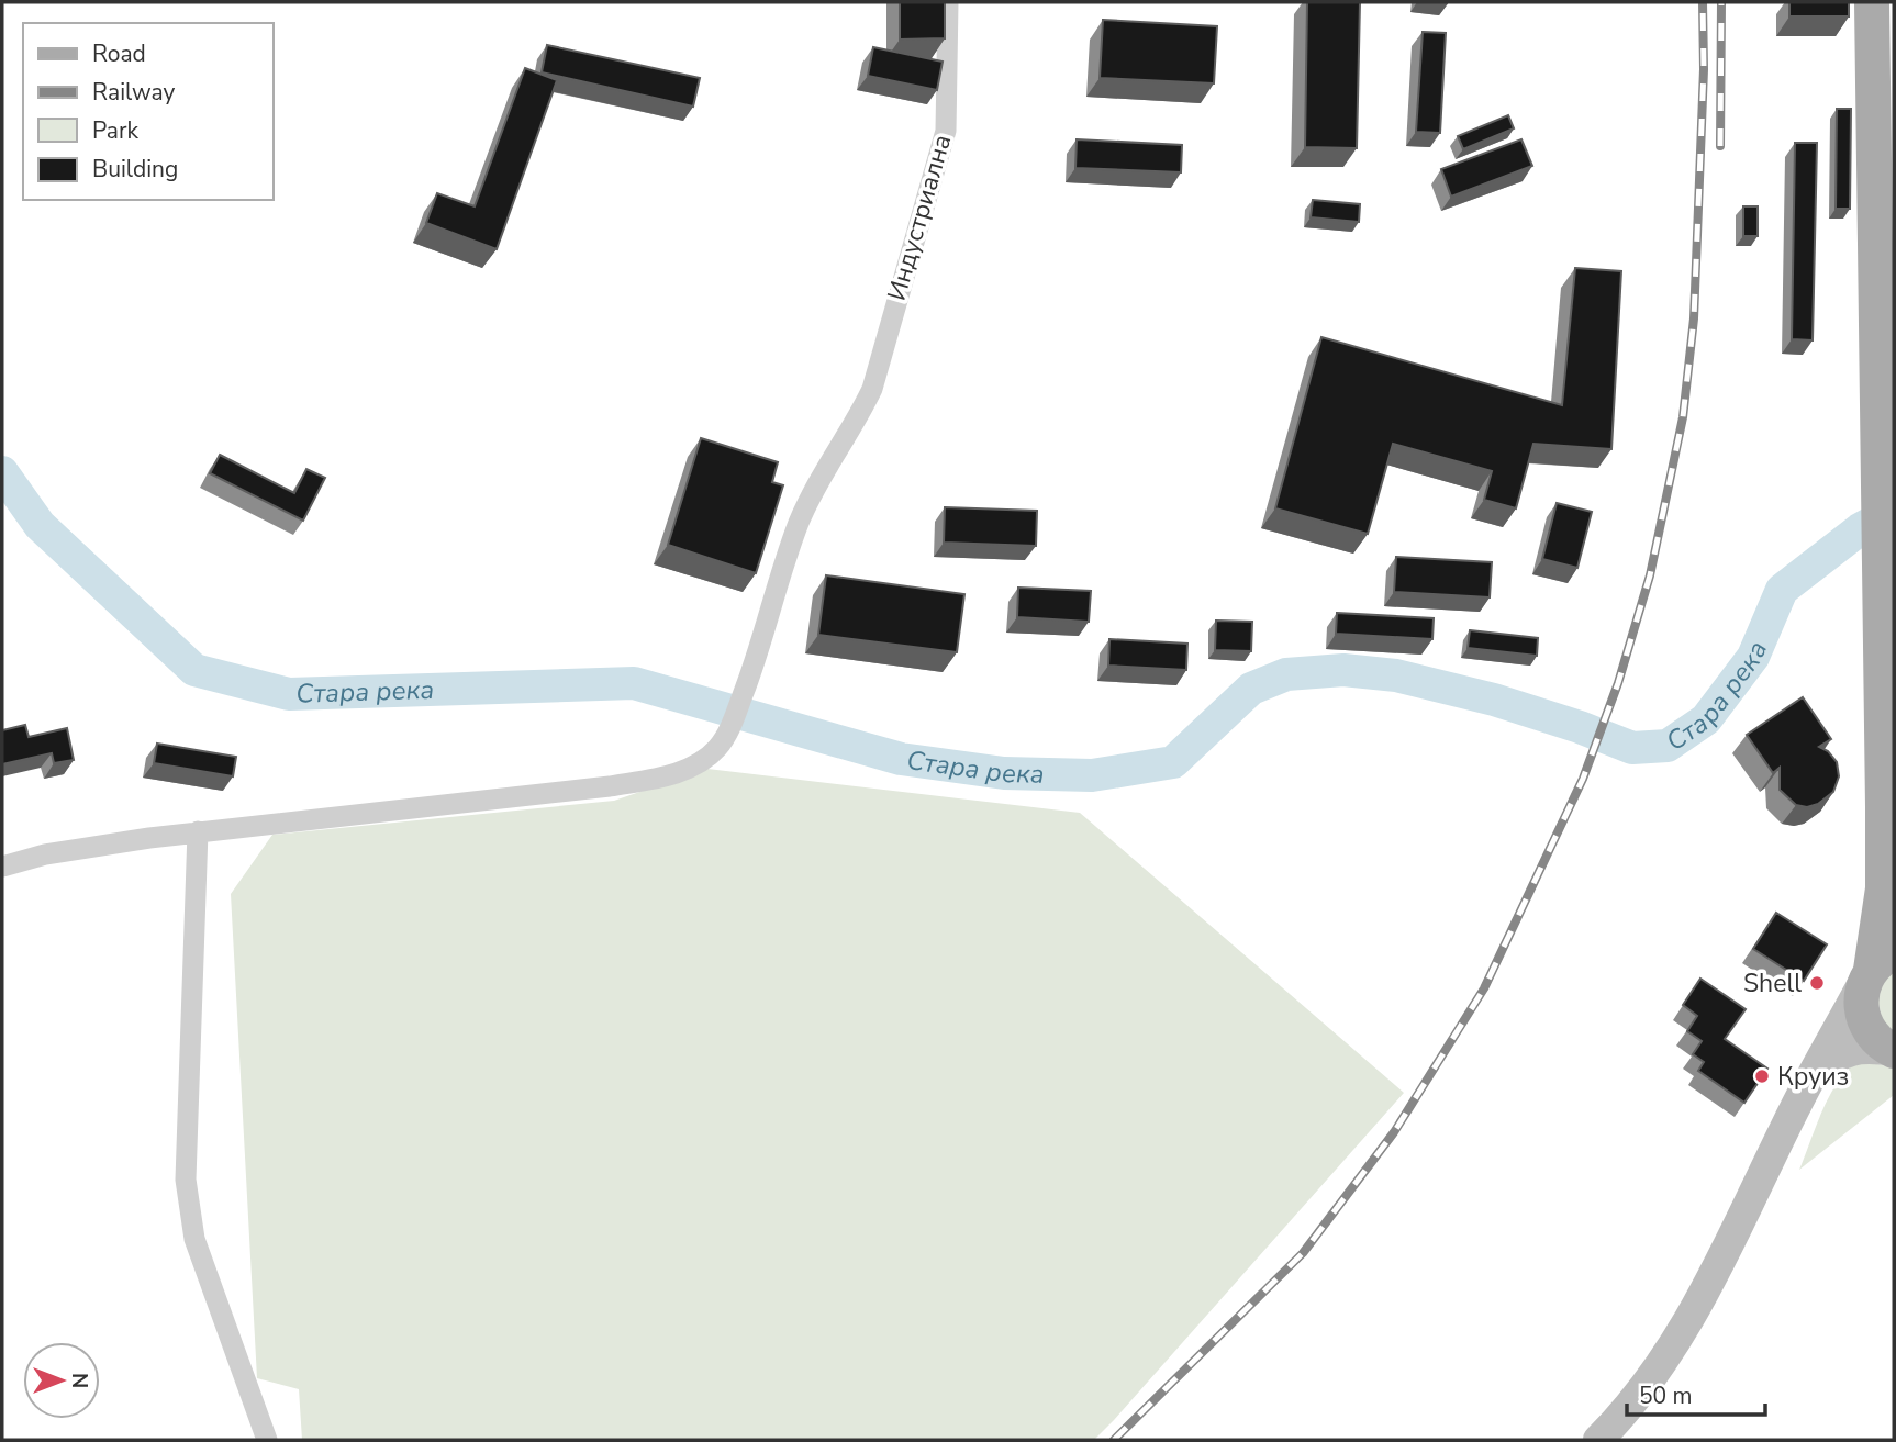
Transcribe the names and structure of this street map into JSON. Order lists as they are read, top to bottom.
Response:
{
  "streets": {
    "street": ["Индустриална"]
  },
  "water": ["Стара река"],
  "places": ["Shell", "Круиз"],
  "legend": [
    "Road",
    "Railway",
    "Park",
    "Building"
  ],
  "scale_bar": "50 m",
  "north": "right"
}
